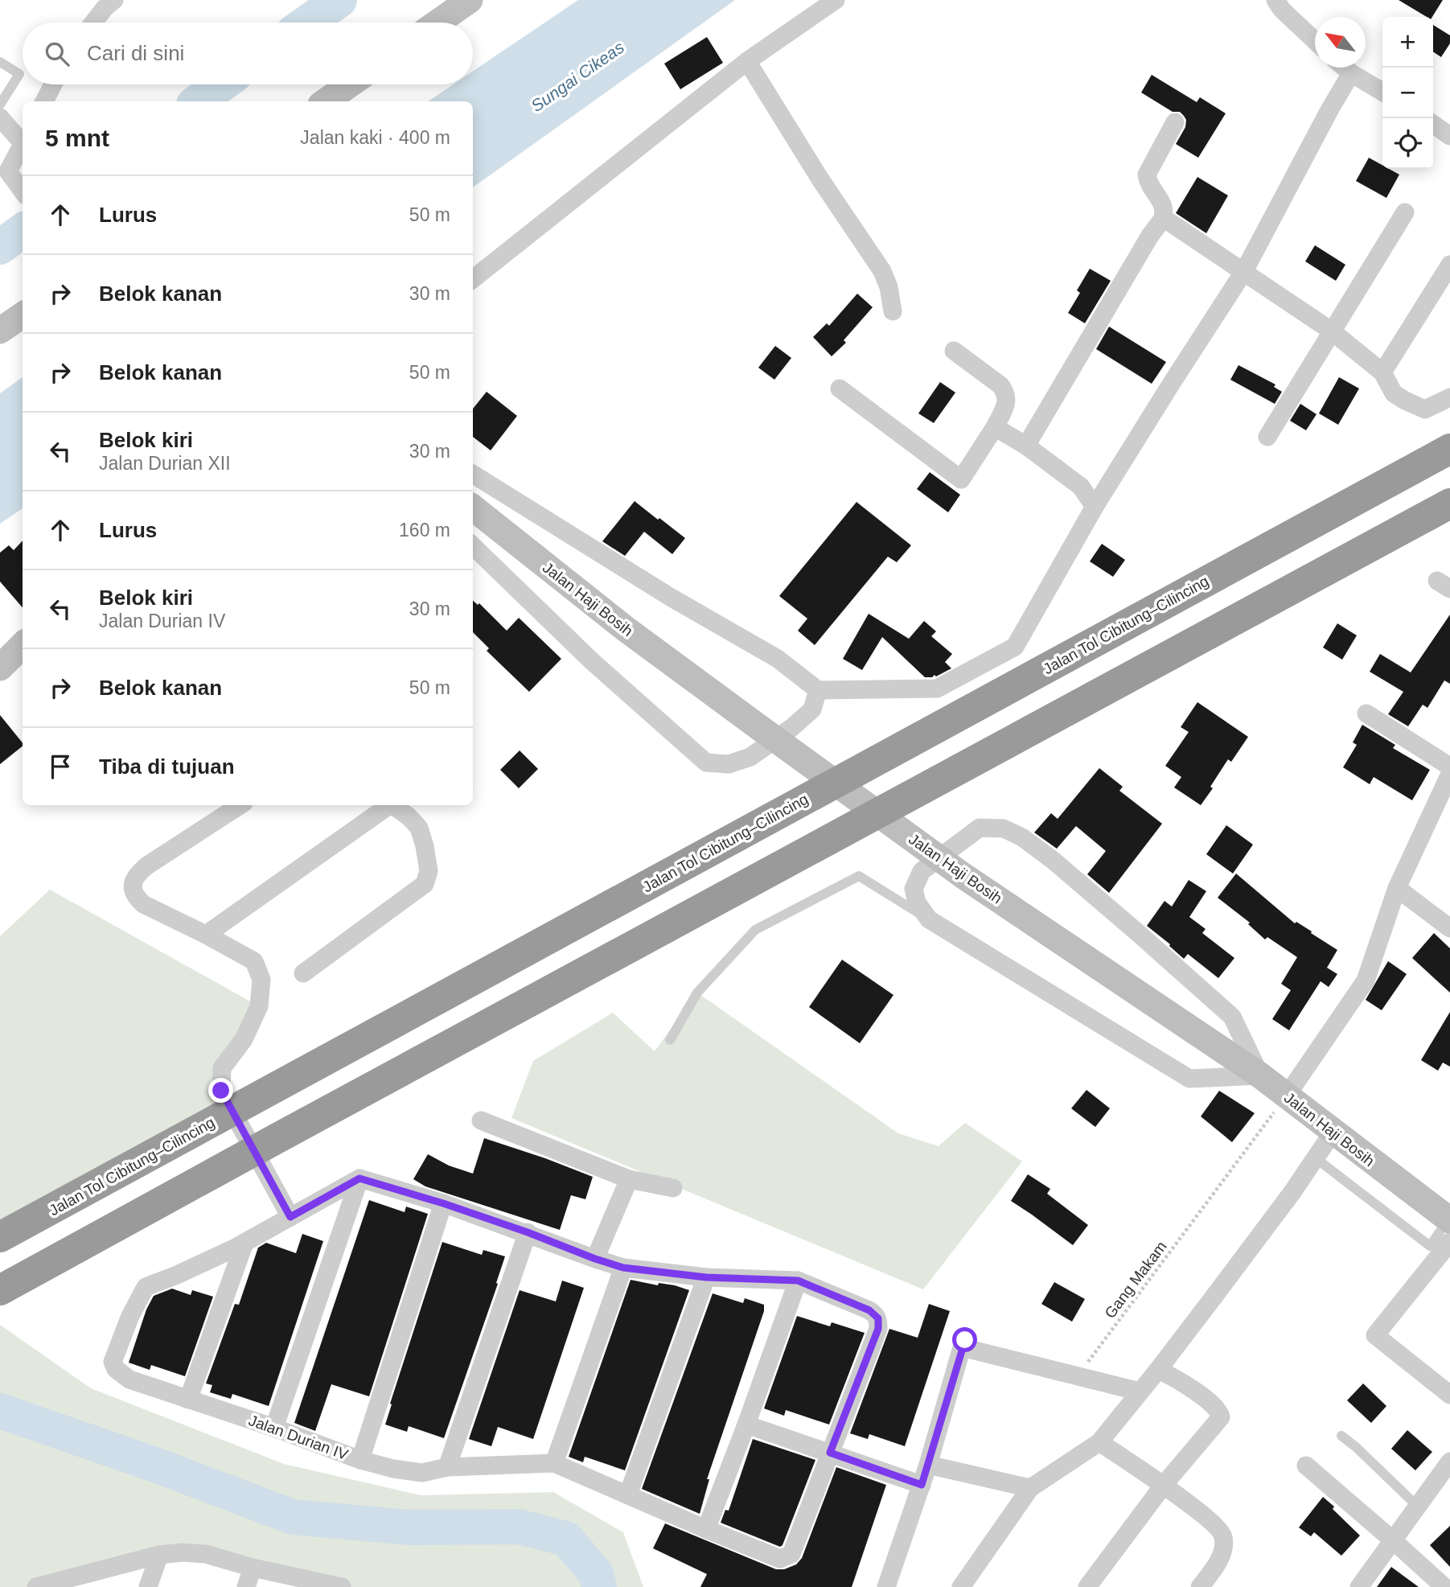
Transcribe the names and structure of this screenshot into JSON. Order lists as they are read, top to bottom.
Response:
{
  "streets": {
    "highway": ["Jalan Tol Cibitung–Cilincing"],
    "main road": ["Jalan Haji Bosih"],
    "street": ["Jalan Durian IV"],
    "path": ["Gang Makam"]
  },
  "crossings": [
    ["Jalan Haji Bosih", "Gang Makam"]
  ],
  "water": ["Sungai Cikeas"],
  "north": "top left",
  "page": {
    "map_buttons": ["+", "−"],
    "search": "Cari di sini",
    "heading": ["5 mnt", "Jalan kaki · 400 m"],
    "list": [
      ["Lurus", "50 m"],
      ["Belok kanan", "30 m"],
      ["Belok kanan", "50 m"],
      ["Belok kiri", "Jalan Durian XII", "30 m"],
      ["Lurus", "160 m"],
      ["Belok kiri", "Jalan Durian IV", "30 m"],
      ["Belok kanan", "50 m"],
      "Tiba di tujuan"
    ]
  }
}
